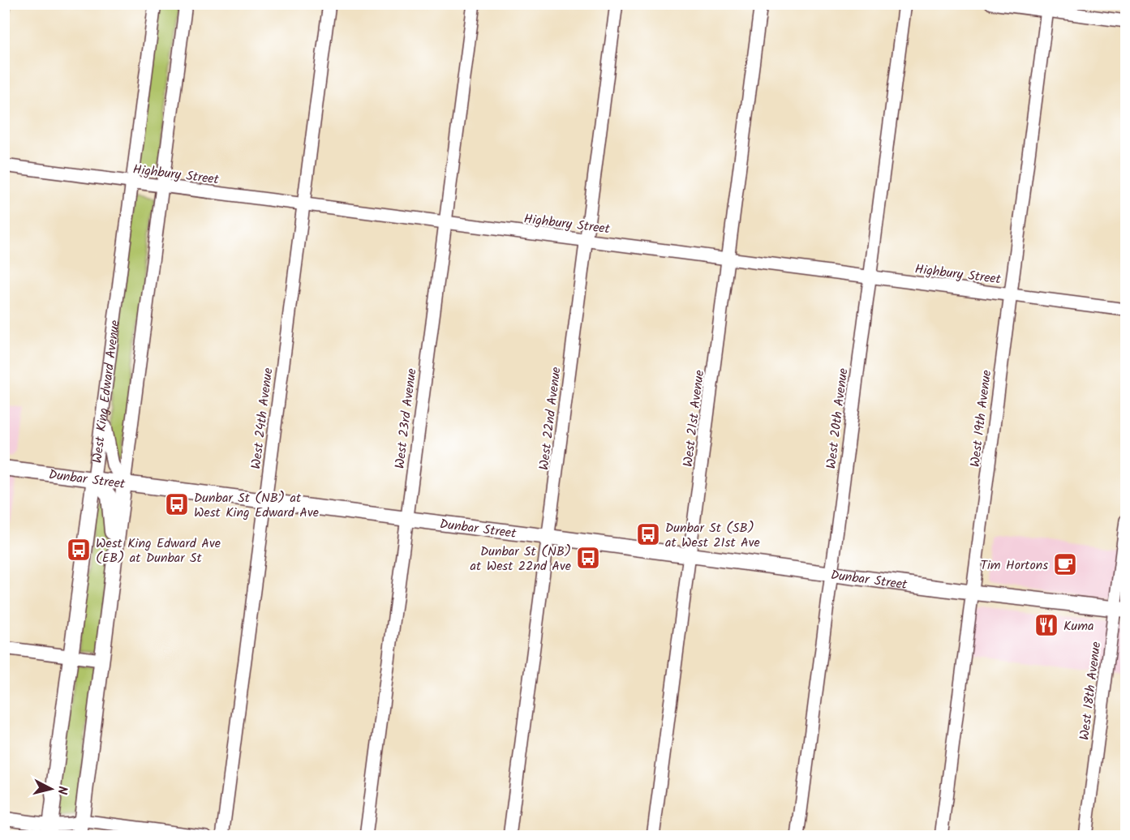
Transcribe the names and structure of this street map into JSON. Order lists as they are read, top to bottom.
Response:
{
  "streets": {
    "main road": ["West King Edward Avenue", "Dunbar Street"],
    "street": [
      "Highbury Street",
      "West 24th Avenue",
      "West 23rd Avenue",
      "West 22nd Avenue",
      "West 21st Avenue",
      "West 20th Avenue",
      "West 19th Avenue",
      "West 18th Avenue"
    ]
  },
  "crossings": [
    ["Highbury Street", "West King Edward Avenue"],
    ["Highbury Street", "West 24th Avenue"],
    ["Highbury Street", "West 23rd Avenue"],
    ["Highbury Street", "West 22nd Avenue"],
    ["Highbury Street", "West 21st Avenue"],
    ["Highbury Street", "West 20th Avenue"],
    ["Highbury Street", "West 19th Avenue"],
    ["West King Edward Avenue", "Dunbar Street"],
    ["West 24th Avenue", "Dunbar Street"],
    ["West 23rd Avenue", "Dunbar Street"],
    ["West 22nd Avenue", "Dunbar Street"],
    ["West 21st Avenue", "Dunbar Street"],
    ["West 20th Avenue", "Dunbar Street"],
    ["West 19th Avenue", "Dunbar Street"],
    ["Dunbar Street", "West 18th Avenue"]
  ],
  "places": {
    "bus stop": [
      "Dunbar St (NB) at West King Edward Ave",
      "Dunbar St (SB) at West 21st Ave",
      "West King Edward Ave (EB) at Dunbar St",
      "Dunbar St (NB) at West 22nd Ave"
    ],
    "cafe": ["Tim Hortons"],
    "restaurant": ["Kuma"]
  },
  "north": "right"
}
